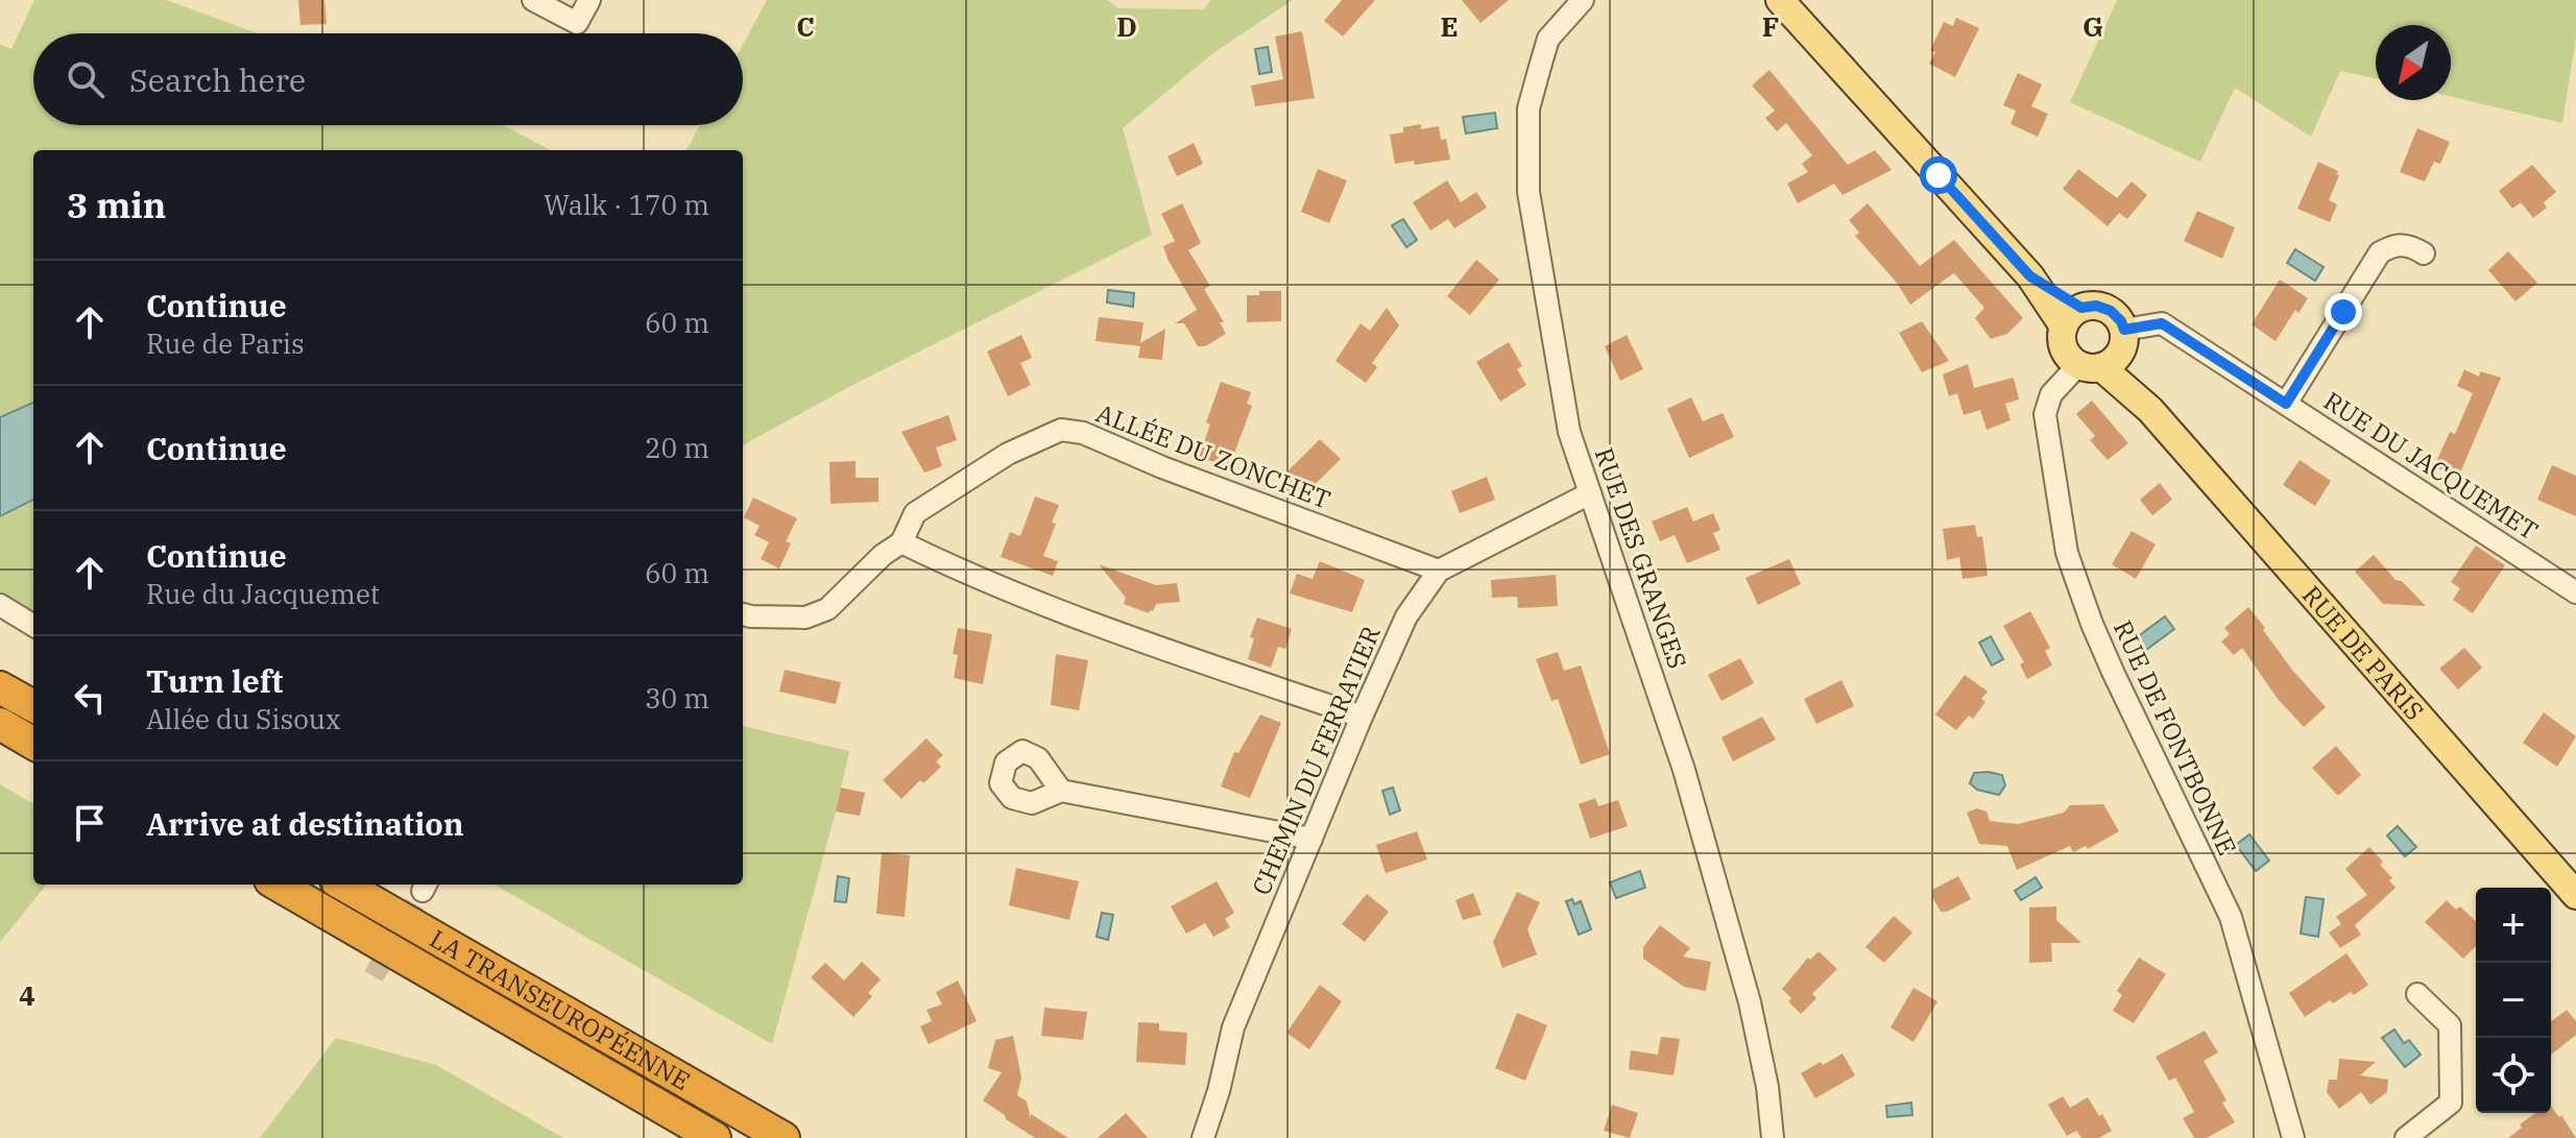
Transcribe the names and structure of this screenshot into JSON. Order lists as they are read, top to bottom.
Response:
{
  "streets": {
    "highway": ["LA TRANSEUROPÉENNE"],
    "main road": ["RUE DE PARIS"],
    "street": [
      "ALLÉE DU ZONCHET",
      "RUE DU JACQUEMET",
      "RUE DES GRANGES",
      "RUE DE FONTBONNE",
      "CHEMIN DU FERRATIER"
    ]
  },
  "crossings": [
    ["ALLÉE DU ZONCHET", "CHEMIN DU FERRATIER"],
    ["RUE DU JACQUEMET", "RUE DE PARIS"],
    ["RUE DU JACQUEMET", "RUE DE FONTBONNE"],
    ["RUE DES GRANGES", "CHEMIN DU FERRATIER"],
    ["RUE DE PARIS", "RUE DE FONTBONNE"]
  ],
  "north": "bottom left",
  "page": {
    "search": "Search here",
    "heading": ["3 min", "Walk · 170 m"],
    "list": [
      ["Continue", "Rue de Paris", "60 m"],
      ["Continue", "20 m"],
      ["Continue", "Rue du Jacquemet", "60 m"],
      ["Turn left", "Allée du Sisoux", "30 m"],
      "Arrive at destination"
    ],
    "map_buttons": ["+", "−"]
  },
  "grid": {
    "columns": [
      "C",
      "D",
      "E",
      "F",
      "G"
    ],
    "rows": ["4"]
  }
}
